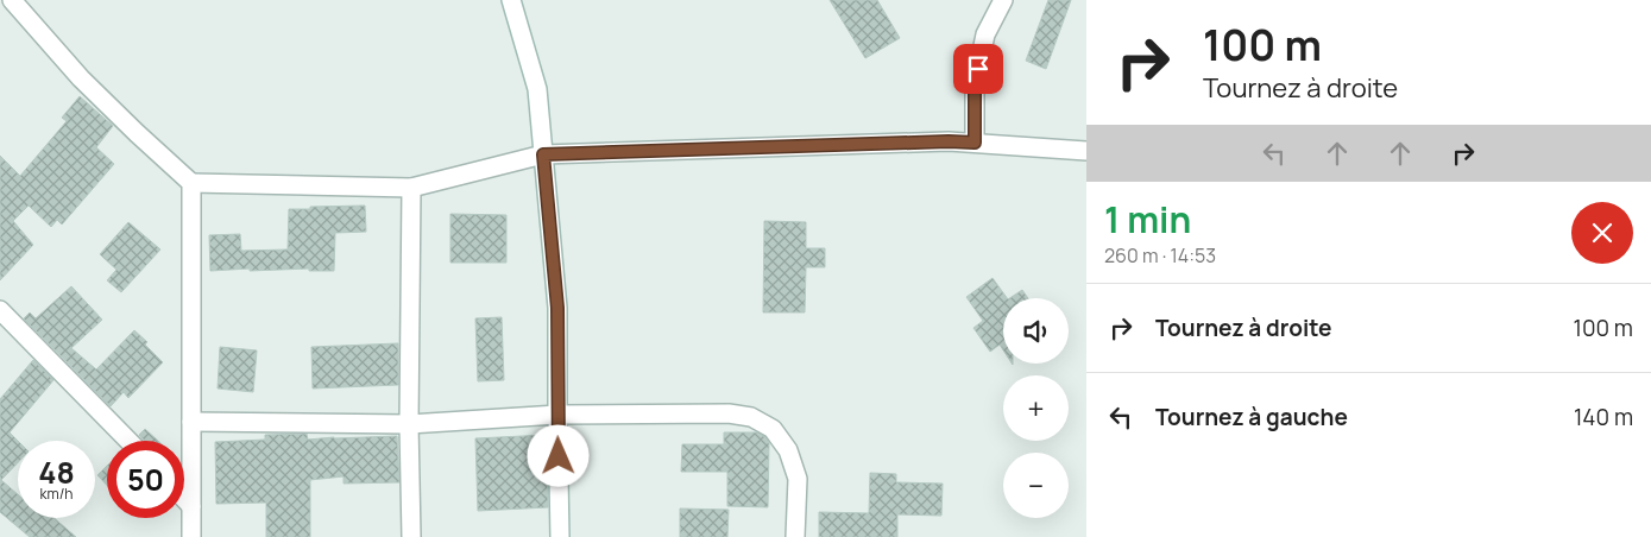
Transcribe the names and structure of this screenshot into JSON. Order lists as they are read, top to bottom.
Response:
{
  "page": {
    "turn": ["100 m", "Tournez à droite"],
    "heading": ["1 min", "260 m · 14:53"],
    "list": [
      {
        "name": "Tournez à droite",
        "value": "100 m"
      },
      {
        "name": "Tournez à gauche",
        "value": "140 m"
      }
    ],
    "map_buttons": ["+", "−"],
    "speed": "48 km/h",
    "limit": "50"
  }
}
